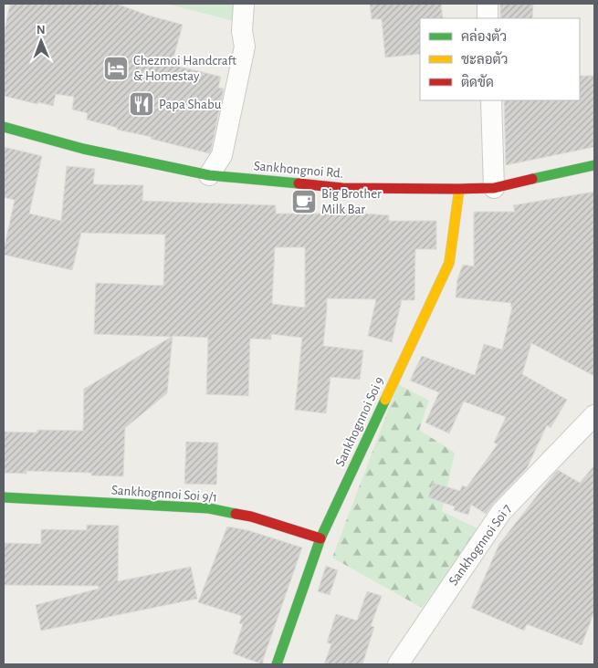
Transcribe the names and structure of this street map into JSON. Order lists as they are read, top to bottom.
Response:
{
  "streets": {
    "street": [
      "Sankhongnoi Rd.",
      "Sankhognnoi Soi 9",
      "Sankhognnoi Soi 9/1",
      "Sankhognnoi Soi 7"
    ]
  },
  "crossings": [
    ["Sankhongnoi Rd.", "Sankhognnoi Soi 9"],
    ["Sankhognnoi Soi 9", "Sankhognnoi Soi 9/1"]
  ],
  "places": {
    "hotel": ["Chezmoi Handcraft & Homestay"],
    "restaurant": ["Papa Shabu"],
    "cafe": ["Big Brother Milk Bar"]
  },
  "legend": ["คล่องตัว", "ชะลอตัว", "ติดขัด"],
  "north": "top"
}
